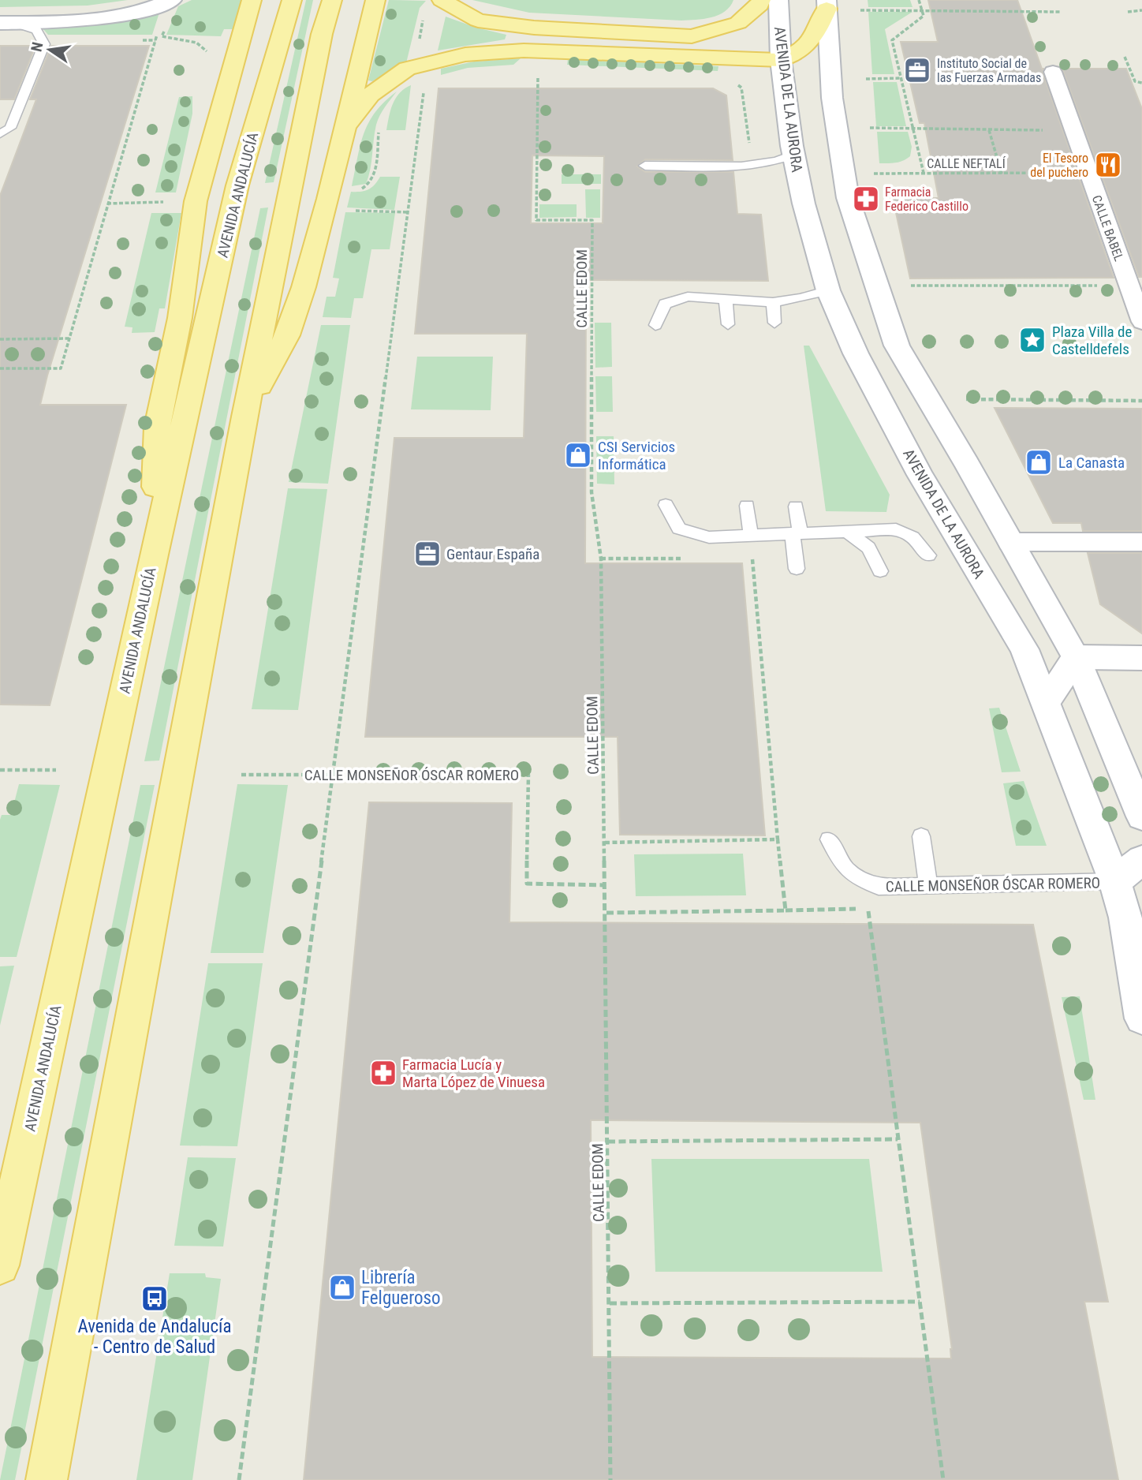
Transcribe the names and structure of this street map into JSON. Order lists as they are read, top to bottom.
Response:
{
  "streets": {
    "main road": ["AVENIDA DE LA AURORA", "AVENIDA ANDALUCÍA"],
    "street": ["CALLE BABEL"],
    "lane": ["CALLE MONSEÑOR ÓSCAR ROMERO"],
    "path": ["CALLE NEFTALÍ", "CALLE EDOM"]
  },
  "crossings": [
    ["AVENIDA DE LA AURORA", "CALLE MONSEÑOR ÓSCAR ROMERO"],
    ["CALLE NEFTALÍ", "CALLE BABEL"],
    ["CALLE EDOM", "CALLE MONSEÑOR ÓSCAR ROMERO"]
  ],
  "places": {
    "office": ["Instituto Social de las Fuerzas Armadas", "Gentaur España"],
    "restaurant": ["El Tesoro del puchero"],
    "pharmacy": ["Farmacia Federico Castillo", "Farmacia Lucía y Marta López de Vinuesa"],
    "place": ["Plaza Villa de Castelldefels"],
    "shop": ["CSI Servicios Informática", "La Canasta", "Librería Felgueroso"],
    "bus stop": ["Avenida de Andalucía - Centro de Salud"]
  },
  "north": "left"
}
